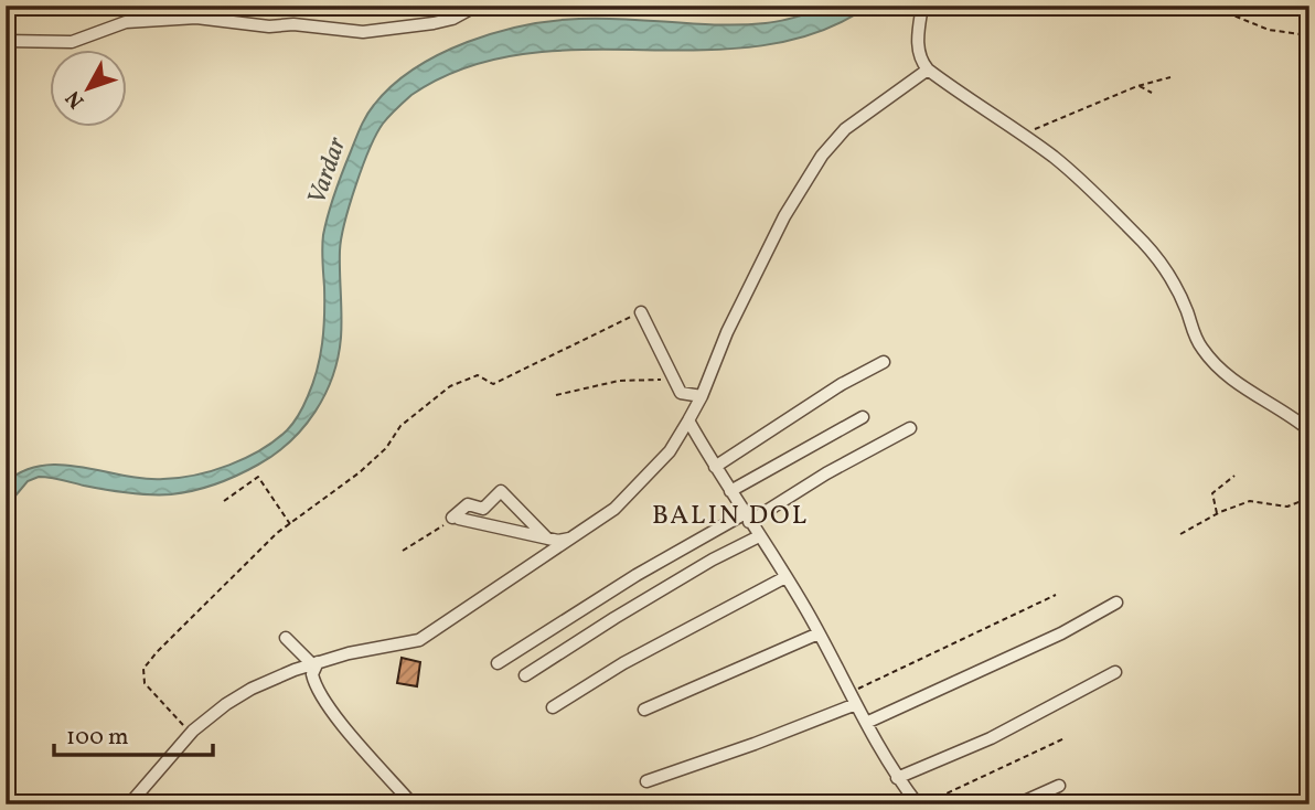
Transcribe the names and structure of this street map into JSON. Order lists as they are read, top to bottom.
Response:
{
  "districts": ["BALIN DOL"],
  "water": ["Vardar"],
  "scale_bar": "100 m",
  "north": "bottom left"
}
